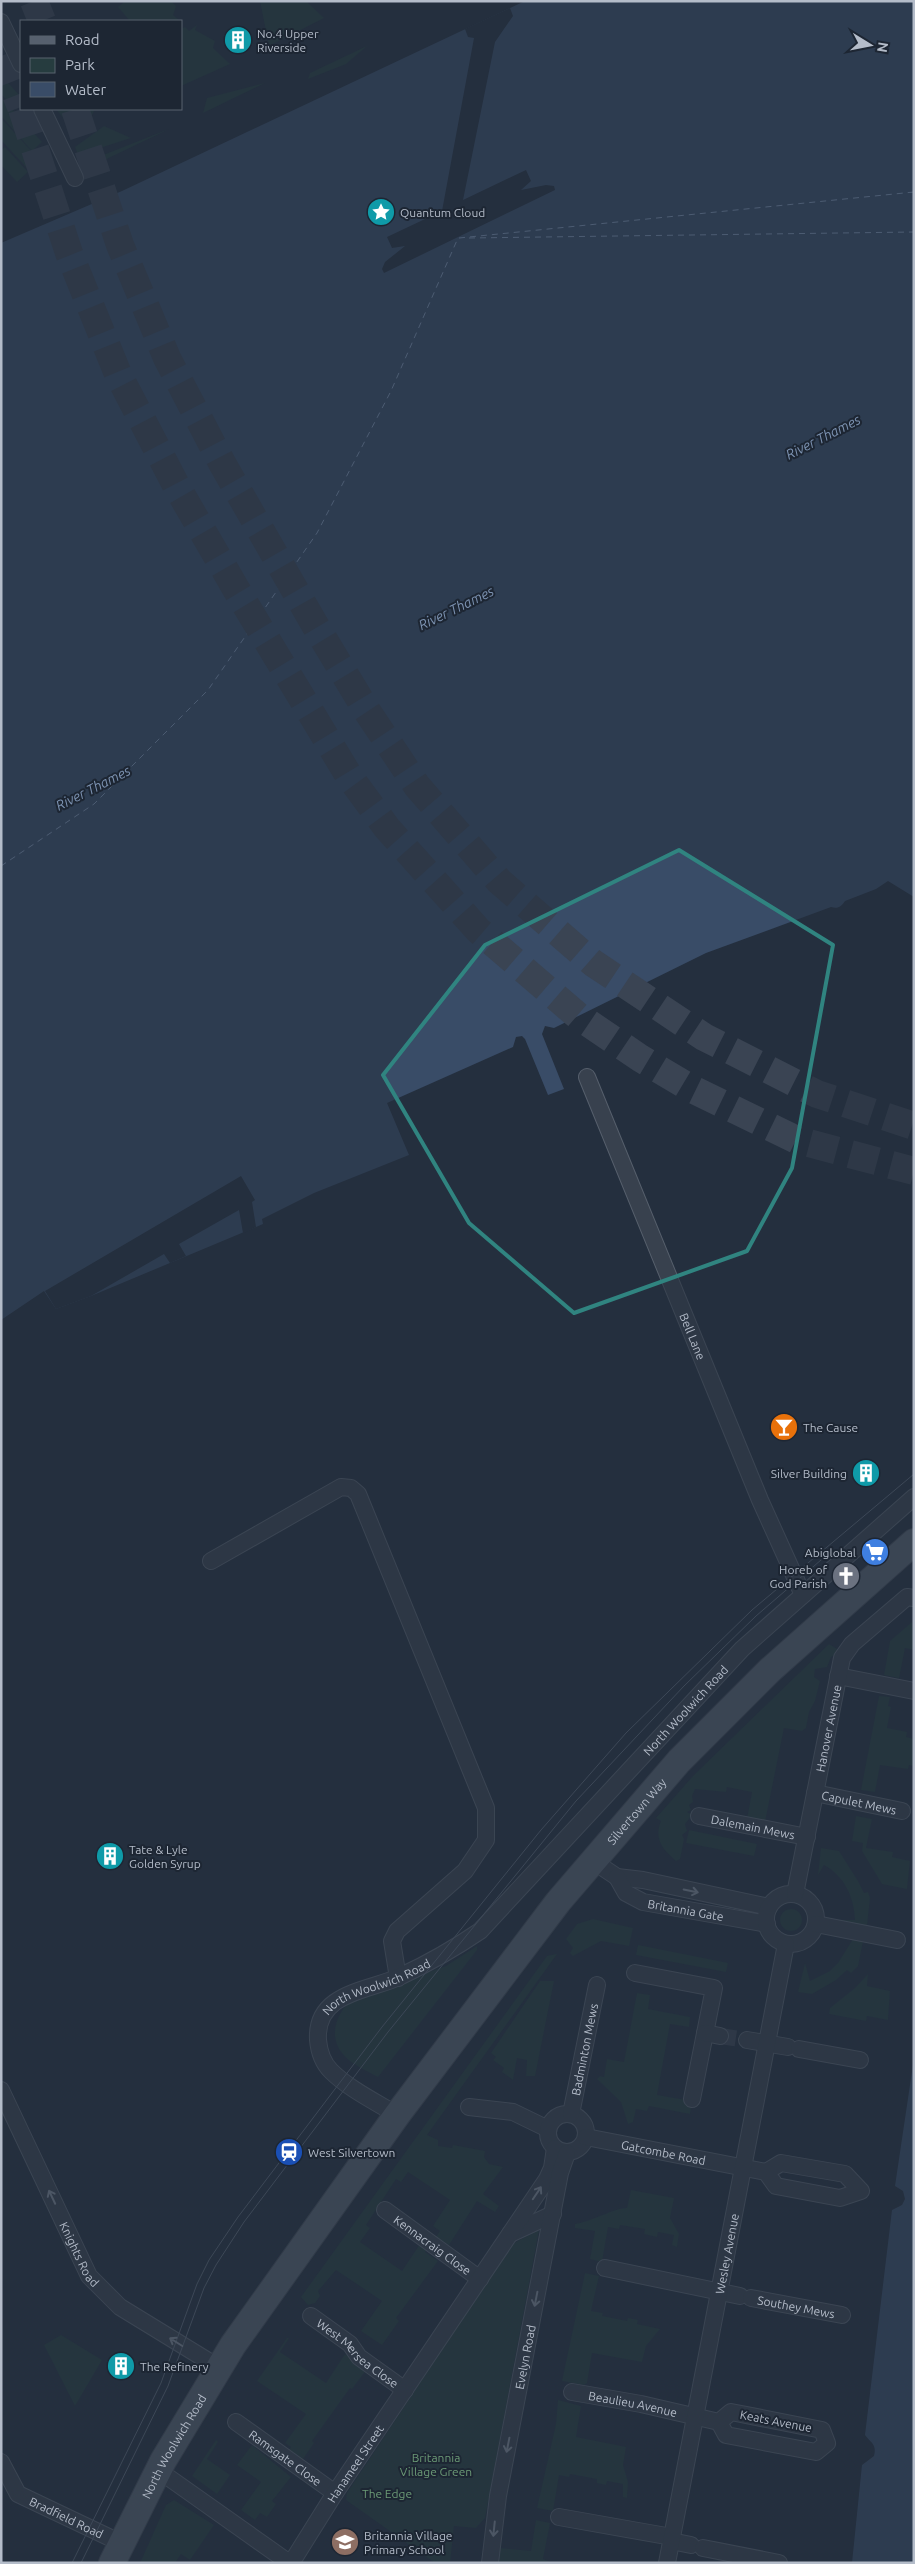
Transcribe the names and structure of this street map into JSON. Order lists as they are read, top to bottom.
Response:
{
  "streets": {
    "main road": ["North Woolwich Road", "Silvertown Way"],
    "street": [
      "Bell Lane",
      "Hanover Avenue",
      "Capulet Mews",
      "Dalemain Mews",
      "Britannia Gate",
      "Badminton Mews",
      "Gatcombe Road",
      "Kennacraig Close",
      "Knights Road",
      "Wesley Avenue",
      "Southey Mews",
      "West Mersea Close",
      "Evelyn Road",
      "Beaulieu Avenue",
      "Keats Avenue",
      "Ramsgate Close",
      "Hanameel Street",
      "Bradfield Road"
    ]
  },
  "crossings": [
    ["Bell Lane", "North Woolwich Road"],
    ["North Woolwich Road", "Silvertown Way"],
    ["North Woolwich Road", "Knights Road"],
    ["North Woolwich Road", "Hanameel Street"],
    ["North Woolwich Road", "Bradfield Road"],
    ["Hanover Avenue", "Capulet Mews"],
    ["Hanover Avenue", "Dalemain Mews"],
    ["Hanover Avenue", "Britannia Gate"],
    ["Hanover Avenue", "Wesley Avenue"],
    ["Silvertown Way", "Britannia Gate"],
    ["Britannia Gate", "Wesley Avenue"],
    ["Badminton Mews", "Gatcombe Road"],
    ["Badminton Mews", "Evelyn Road"],
    ["Badminton Mews", "Hanameel Street"],
    ["Gatcombe Road", "Wesley Avenue"],
    ["Gatcombe Road", "Evelyn Road"],
    ["Gatcombe Road", "Hanameel Street"],
    ["Kennacraig Close", "Hanameel Street"],
    ["Wesley Avenue", "Southey Mews"],
    ["Wesley Avenue", "Beaulieu Avenue"],
    ["Wesley Avenue", "Keats Avenue"],
    ["West Mersea Close", "Hanameel Street"],
    ["Evelyn Road", "Hanameel Street"],
    ["Beaulieu Avenue", "Keats Avenue"],
    ["Ramsgate Close", "Hanameel Street"]
  ],
  "one_way": ["Knights Road", "Evelyn Road"],
  "water": ["River Thames"],
  "parks": ["Britannia Village Green", "The Edge"],
  "places": {
    "building": [
      "No.4 Upper Riverside",
      "Silver Building",
      "Tate & Lyle Golden Syrup",
      "The Refinery"
    ],
    "place": ["Quantum Cloud"],
    "bar": ["The Cause"],
    "supermarket": ["Abiglobal"],
    "church": ["Horeb of God Parish"],
    "station": ["West Silvertown"],
    "school or university": ["Britannia Village Primary School"]
  },
  "legend": ["Road", "Park", "Water"],
  "north": "right"
}
